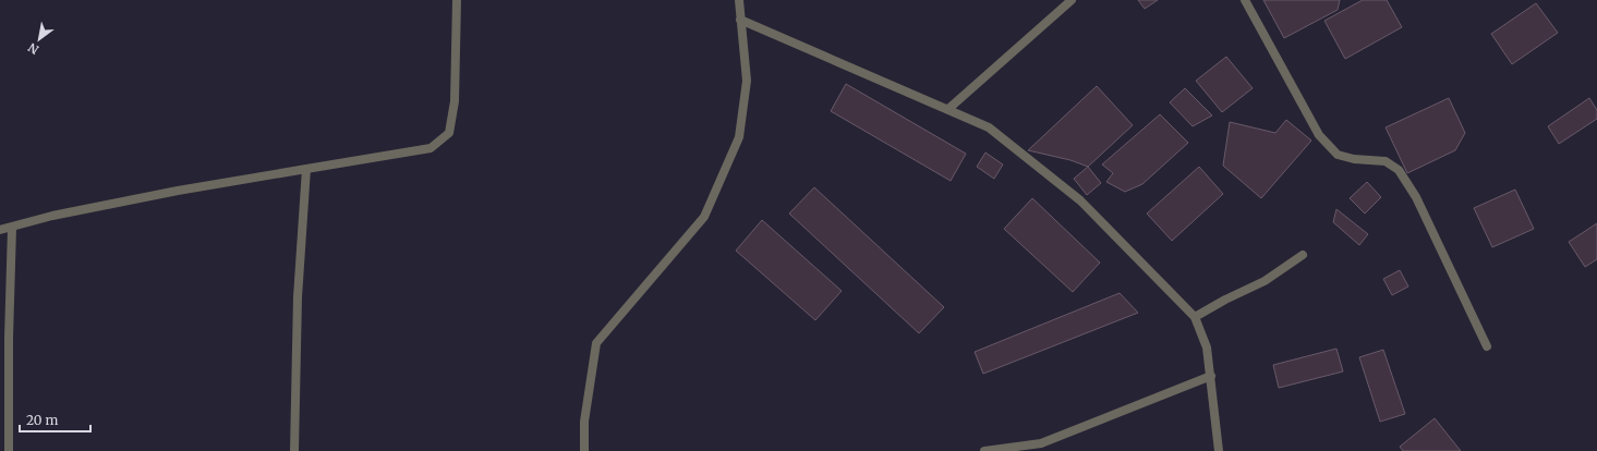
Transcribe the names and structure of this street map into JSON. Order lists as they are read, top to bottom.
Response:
{
  "scale_bar": "20 m",
  "north": "bottom left"
}
